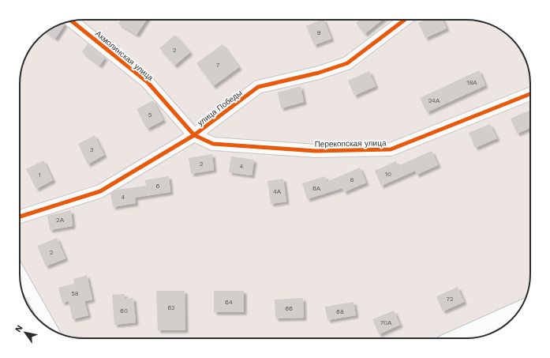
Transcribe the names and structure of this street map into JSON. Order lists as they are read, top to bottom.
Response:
{
  "streets": {
    "street": ["Акмолинская улица", "улица Победы", "Перекопская улица"]
  },
  "crossings": [
    ["Акмолинская улица", "улица Победы"],
    ["Акмолинская улица", "Перекопская улица"],
    ["улица Победы", "Перекопская улица"]
  ],
  "house_numbers": [
    "9",
    "2",
    "7",
    "18А",
    "24А",
    "5",
    "3",
    "2",
    "4",
    "10",
    "1",
    "8",
    "6",
    "6А",
    "4А",
    "4",
    "2А",
    "2",
    "58",
    "72",
    "64",
    "62",
    "66",
    "60",
    "68",
    "70А"
  ],
  "north": "top left"
}
